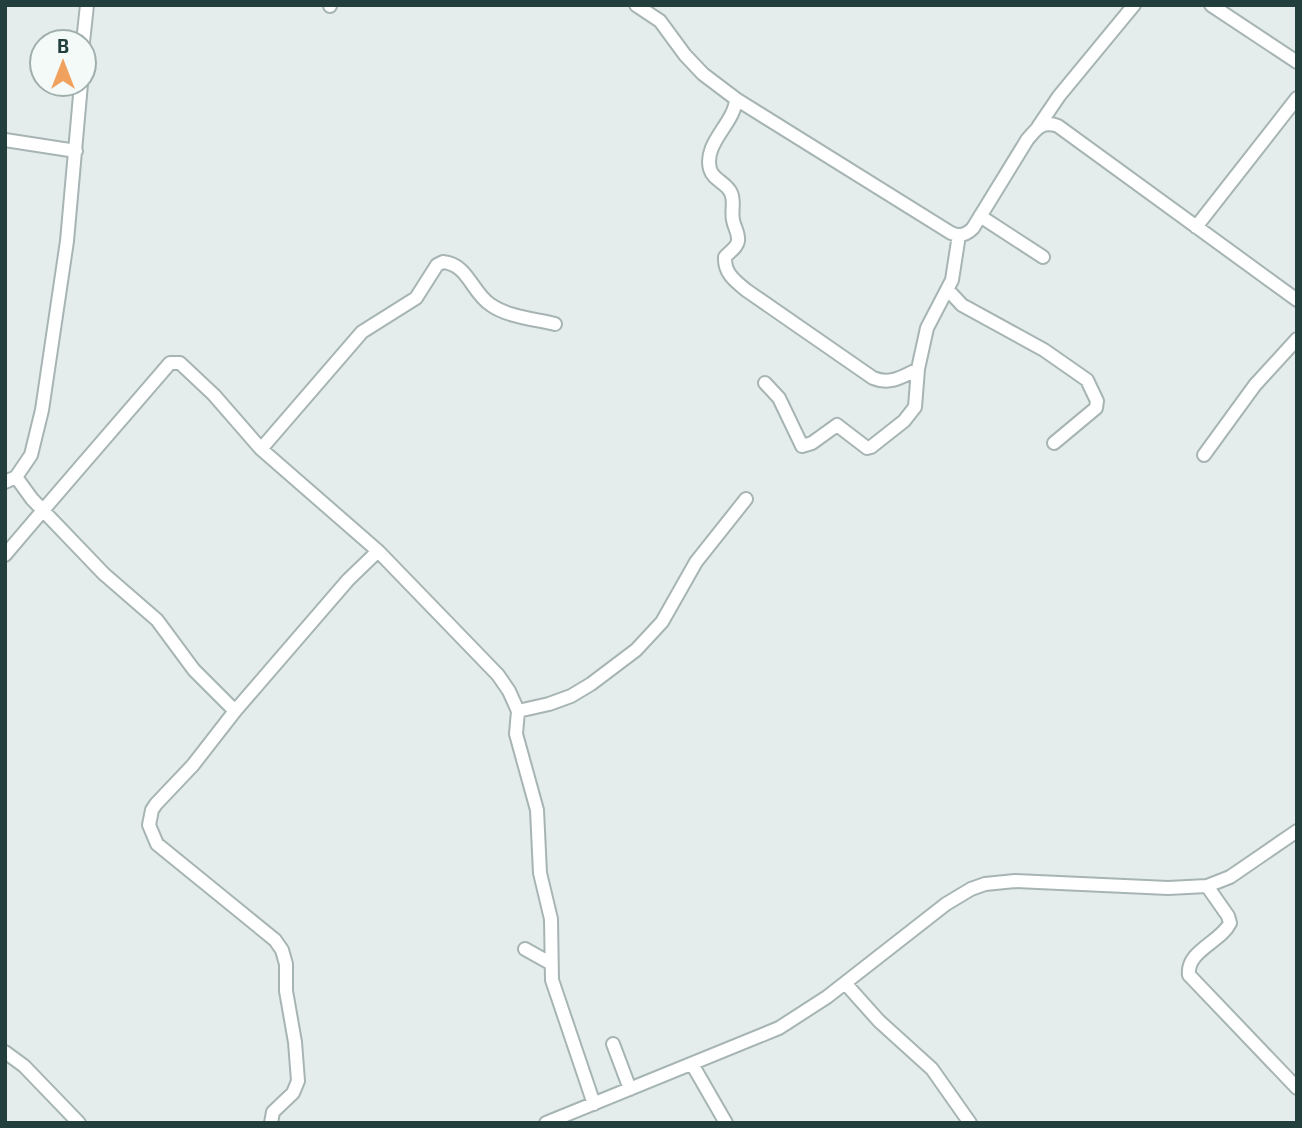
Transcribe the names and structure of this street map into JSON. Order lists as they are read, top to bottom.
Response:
{
  "north": "top"
}
